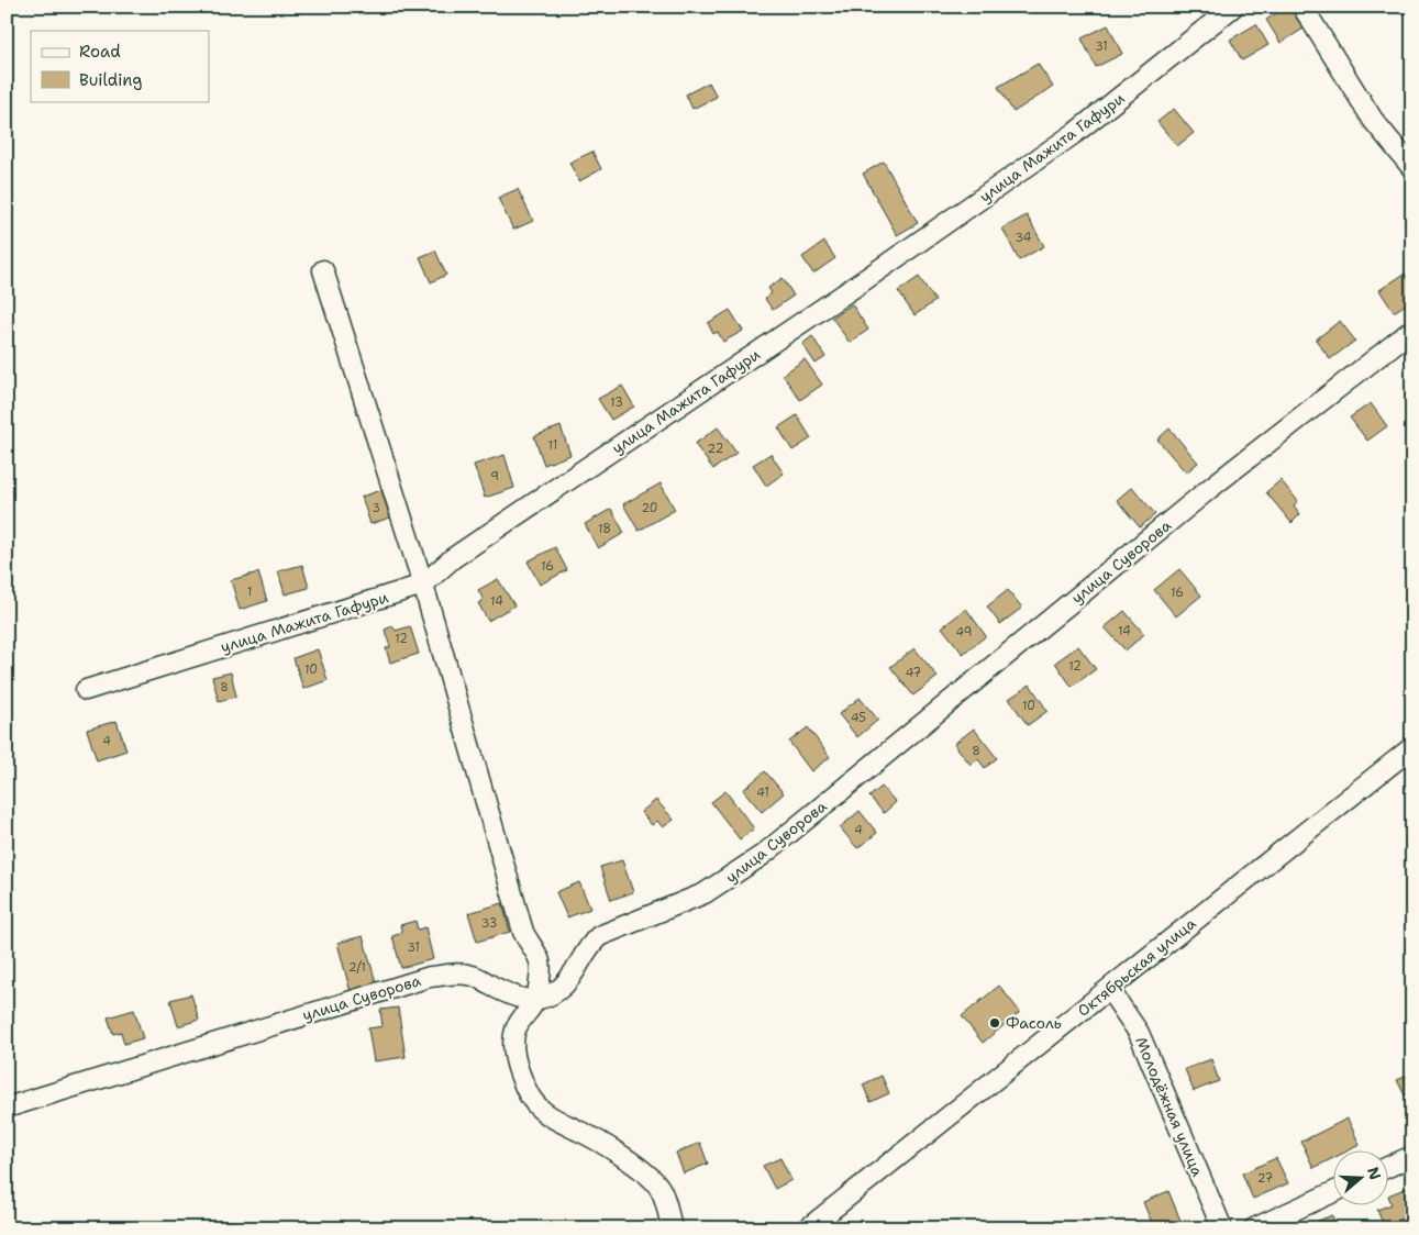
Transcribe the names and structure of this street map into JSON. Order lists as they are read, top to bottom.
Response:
{
  "streets": {
    "street": [
      "улица Мажита Гафури",
      "улица Суворова",
      "Октябрьская улица",
      "Молодёжная улица"
    ]
  },
  "crossings": [
    ["Октябрьская улица", "Молодёжная улица"]
  ],
  "places": ["Фасоль"],
  "house_numbers": [
    "31",
    "34",
    "13",
    "11",
    "22",
    "9",
    "3",
    "20",
    "18",
    "16",
    "1",
    "16",
    "14",
    "14",
    "49",
    "12",
    "12",
    "10",
    "47",
    "8",
    "10",
    "45",
    "4",
    "8",
    "41",
    "4",
    "33",
    "31",
    "2/1",
    "27"
  ],
  "legend": ["Road", "Building"],
  "north": "right"
}
